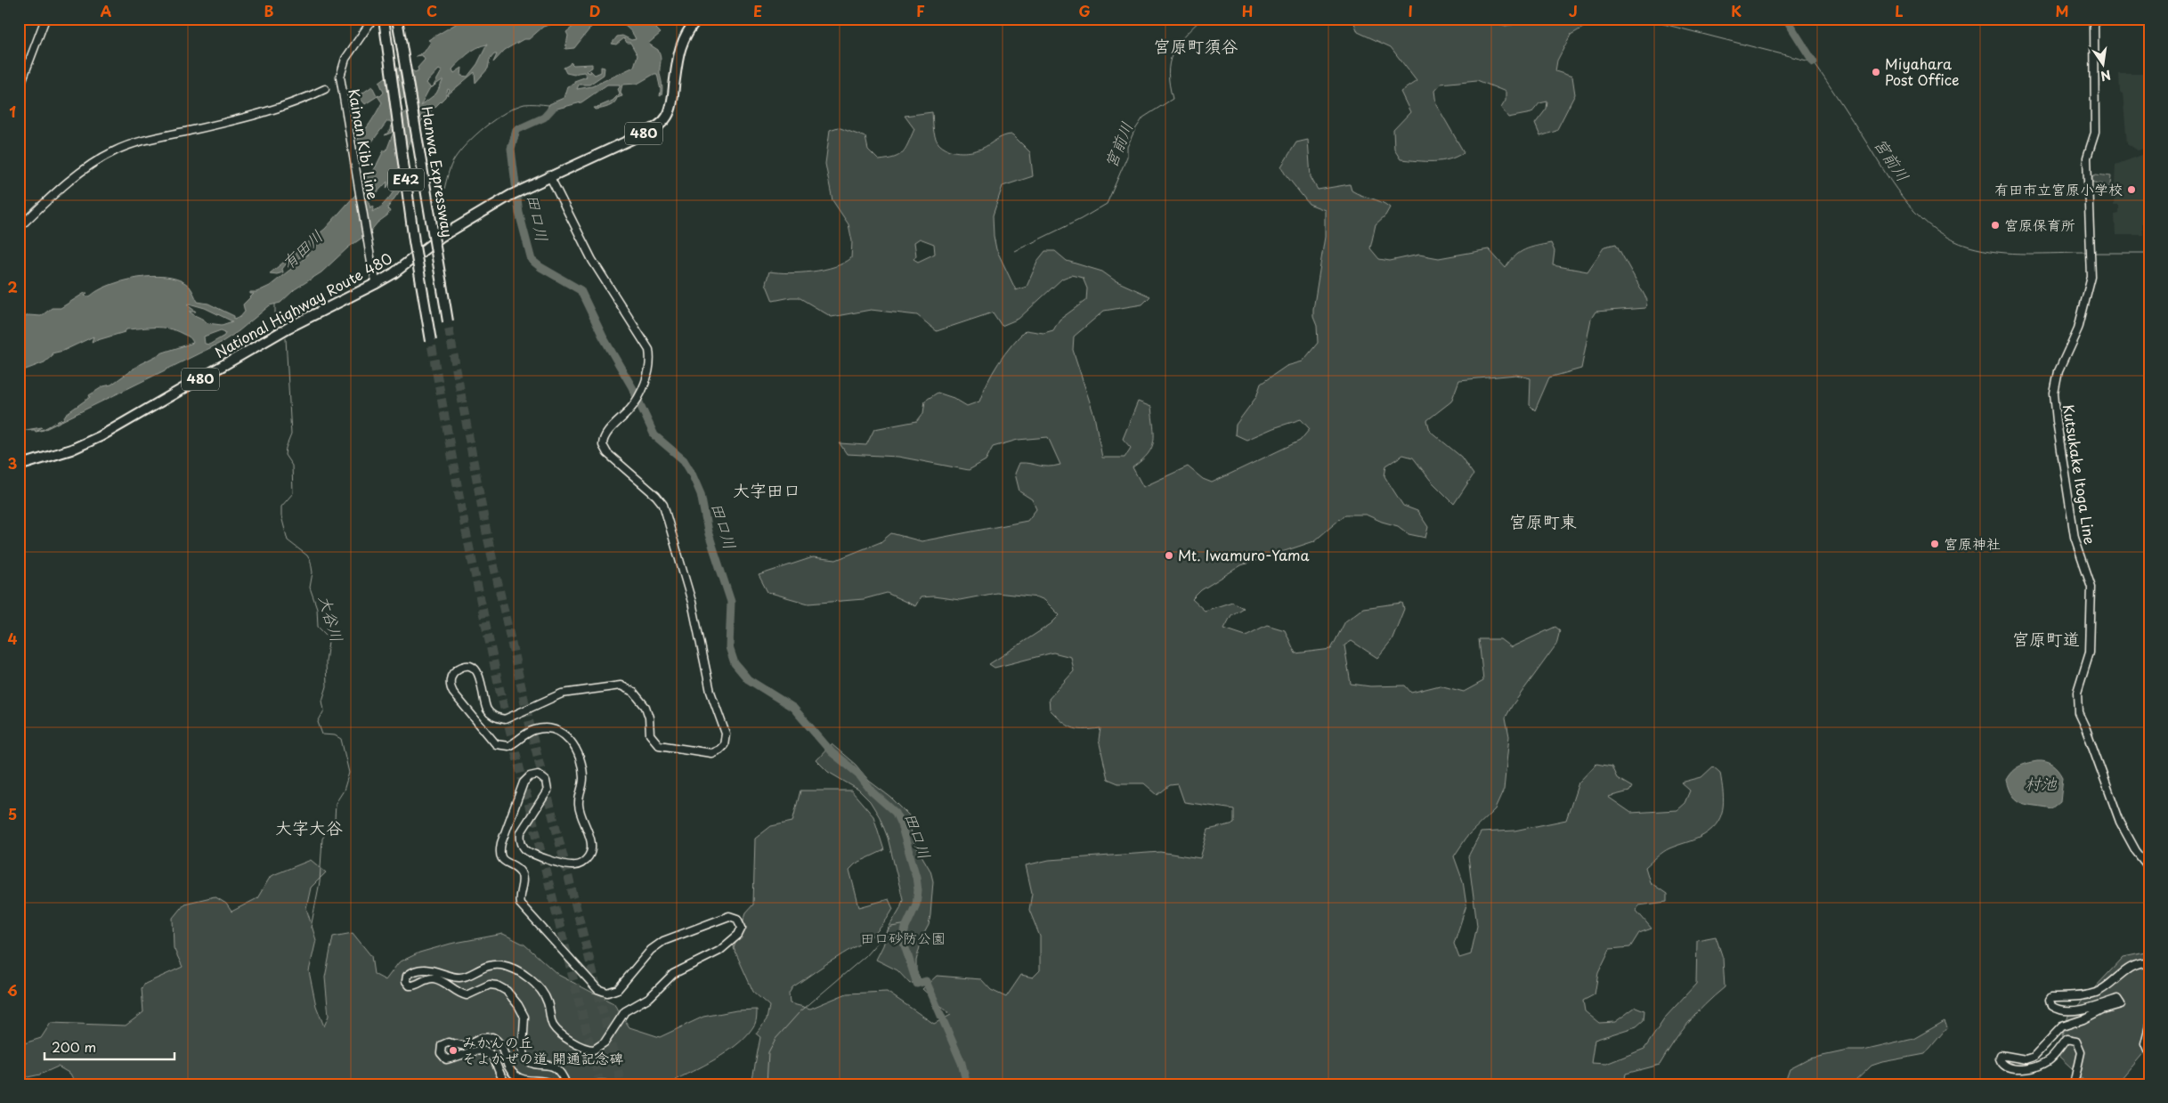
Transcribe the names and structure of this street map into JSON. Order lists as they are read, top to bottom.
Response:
{
  "streets": {
    "highway": [
      "480",
      "Hanwa Expressway",
      "E42",
      "National Highway Route 480"
    ],
    "street": ["Kainan Kibi Line", "Kutsukake Itoga Line"]
  },
  "crossings": [
    ["Kainan Kibi Line", "National Highway Route 480"]
  ],
  "districts": [
    "宮原町須谷",
    "大字田口",
    "宮原町東",
    "宮原町道",
    "大字大谷"
  ],
  "water": [
    "宮前川",
    "田口川",
    "有田川",
    "大谷川",
    "村池"
  ],
  "parks": ["田口砂防公園"],
  "places": [
    "Miyahara Post Office",
    "有田市立宮原小学校",
    "宮原保育所",
    "宮原神社",
    "Mt. Iwamuro-Yama",
    "みかんの丘 そよかぜの道 開通記念碑"
  ],
  "scale_bar": "200 m",
  "north": "bottom",
  "grid": {
    "columns": [
      "A",
      "B",
      "C",
      "D",
      "E",
      "F",
      "G",
      "H",
      "I",
      "J",
      "K",
      "L",
      "M"
    ],
    "rows": [
      "1",
      "2",
      "3",
      "4",
      "5",
      "6"
    ]
  }
}
